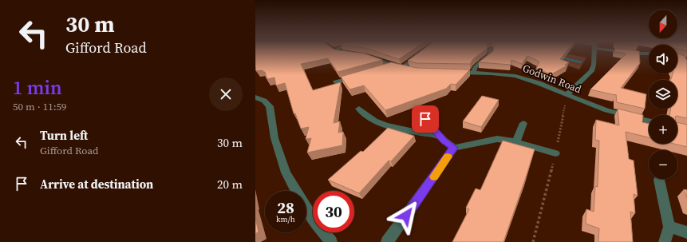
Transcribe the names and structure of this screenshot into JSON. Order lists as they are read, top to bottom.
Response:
{
  "streets": {
    "street": ["Godwin Road"]
  },
  "north": "bottom",
  "page": {
    "turn": ["30 m", "Gifford Road"],
    "map_buttons": ["+", "−"],
    "heading": ["1 min", "50 m · 11:59"],
    "list": [
      {
        "name": "Turn left",
        "note": "Gifford Road",
        "value": "30 m"
      },
      {
        "name": "Arrive at destination",
        "value": "20 m"
      }
    ],
    "speed": "28 km/h",
    "limit": "30"
  }
}
